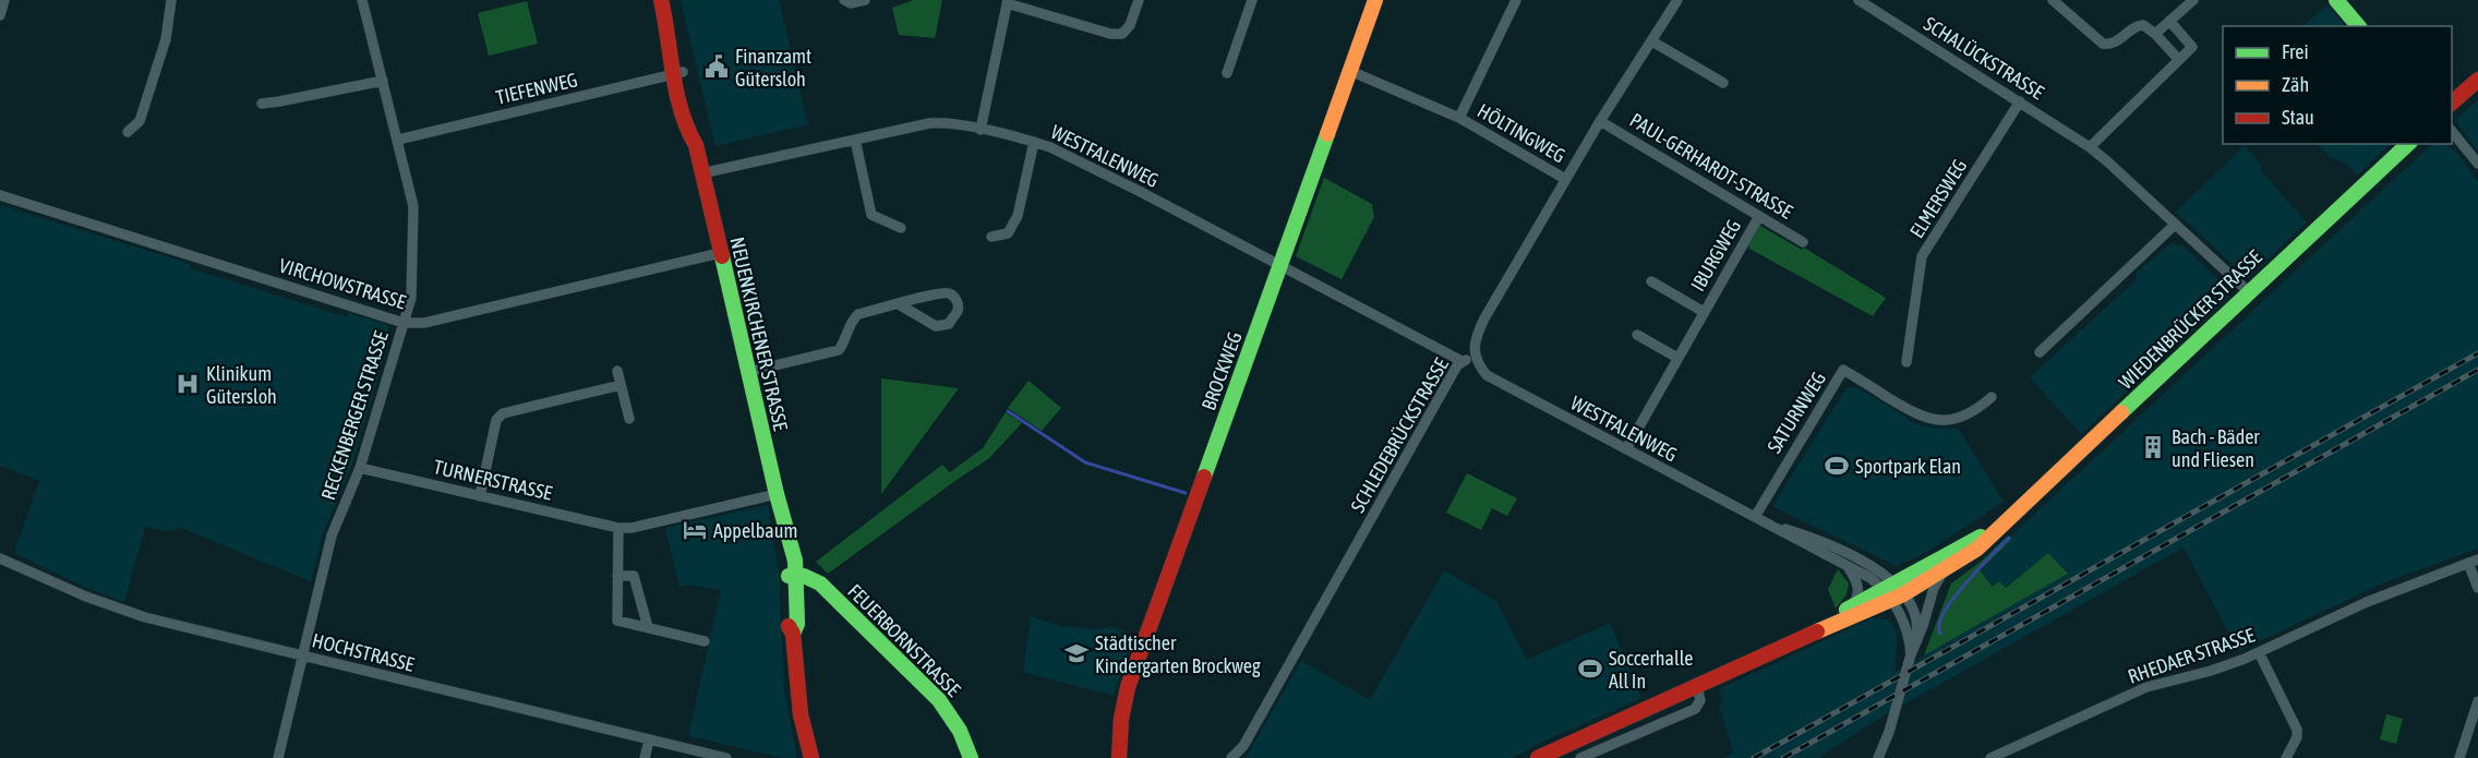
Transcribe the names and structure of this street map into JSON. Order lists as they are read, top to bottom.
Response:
{
  "streets": {
    "street": [
      "SCHALÜCKSTRASSE",
      "TIEFENWEG",
      "HÖLTINGWEG",
      "WESTFALENWEG",
      "PAUL-GERHARDT-STRASSE",
      "ELMERSWEG",
      "IBURGWEG",
      "VIRCHOWSTRASSE",
      "WIEDENBRÜCKER STRASSE",
      "NEUENKIRCHENER STRASSE",
      "BROCKWEG",
      "SATURNWEG",
      "RECKENBERGER STRASSE",
      "SCHLEDEBRÜCKSTRASSE",
      "TURNERSTRASSE",
      "FEUERBORNSTRASSE",
      "HOCHSTRASSE",
      "RHEDAER STRASSE"
    ]
  },
  "crossings": [
    ["SCHALÜCKSTRASSE", "ELMERSWEG"],
    ["SCHALÜCKSTRASSE", "WIEDENBRÜCKER STRASSE"],
    ["TIEFENWEG", "NEUENKIRCHENER STRASSE"],
    ["TIEFENWEG", "RECKENBERGER STRASSE"],
    ["HÖLTINGWEG", "BROCKWEG"],
    ["HÖLTINGWEG", "SCHLEDEBRÜCKSTRASSE"],
    ["WESTFALENWEG", "IBURGWEG"],
    ["WESTFALENWEG", "WIEDENBRÜCKER STRASSE"],
    ["WESTFALENWEG", "NEUENKIRCHENER STRASSE"],
    ["WESTFALENWEG", "BROCKWEG"],
    ["WESTFALENWEG", "SATURNWEG"],
    ["WESTFALENWEG", "SCHLEDEBRÜCKSTRASSE"],
    ["PAUL-GERHARDT-STRASSE", "IBURGWEG"],
    ["PAUL-GERHARDT-STRASSE", "SCHLEDEBRÜCKSTRASSE"],
    ["VIRCHOWSTRASSE", "NEUENKIRCHENER STRASSE"],
    ["VIRCHOWSTRASSE", "RECKENBERGER STRASSE"],
    ["NEUENKIRCHENER STRASSE", "TURNERSTRASSE"],
    ["NEUENKIRCHENER STRASSE", "FEUERBORNSTRASSE"],
    ["RECKENBERGER STRASSE", "TURNERSTRASSE"],
    ["RECKENBERGER STRASSE", "HOCHSTRASSE"]
  ],
  "places": {
    "public building": ["Finanzamt Gütersloh"],
    "hospital": ["Klinikum Gütersloh"],
    "building": ["Bach - Bäder und Fliesen"],
    "sports": ["Sportpark Elan", "Soccerhalle All In"],
    "hotel": ["Appelbaum"],
    "school or university": ["Städtischer Kindergarten Brockweg"]
  },
  "legend": ["Frei", "Zäh", "Stau"]
}
